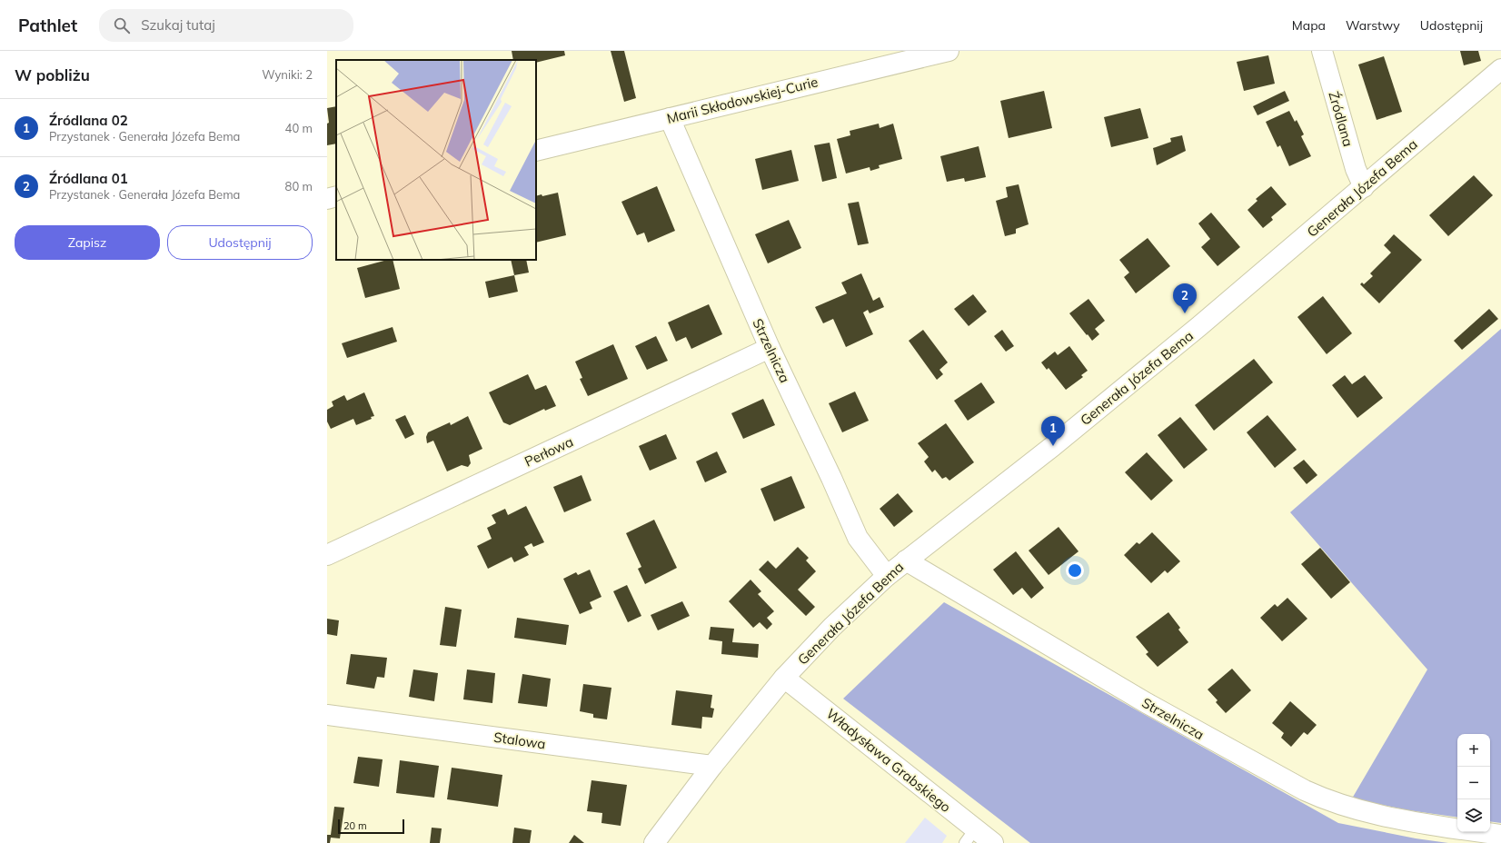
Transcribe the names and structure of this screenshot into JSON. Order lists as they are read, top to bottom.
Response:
{
  "streets": {
    "street": [
      "Marii Skłodowskiej-Curie",
      "Źródlana",
      "Generała Józefa Bema",
      "Strzelnicza",
      "Perłowa",
      "Stalowa",
      "Władysława Grabskiego"
    ]
  },
  "crossings": [
    ["Marii Skłodowskiej-Curie", "Strzelnicza"],
    ["Źródlana", "Generała Józefa Bema"],
    ["Generała Józefa Bema", "Strzelnicza"],
    ["Generała Józefa Bema", "Stalowa"],
    ["Generała Józefa Bema", "Władysława Grabskiego"],
    ["Strzelnicza", "Perłowa"]
  ],
  "scale_bar": "20 m",
  "page": {
    "header": "Pathlet",
    "search": "Szukaj tutaj",
    "nav": ["Mapa", "Warstwy", "Udostępnij"],
    "heading": ["W pobliżu", "Wyniki: 2"],
    "list": [
      {
        "mark": "1",
        "name": "Źródlana 02",
        "note": "Przystanek · Generała Józefa Bema",
        "value": "40 m"
      },
      {
        "mark": "2",
        "name": "Źródlana 01",
        "note": "Przystanek · Generała Józefa Bema",
        "value": "80 m"
      }
    ],
    "buttons": ["Zapisz", "Udostępnij"],
    "pins": ["2", "1"],
    "map_buttons": ["+", "−"],
    "scale": "20 m"
  }
}
